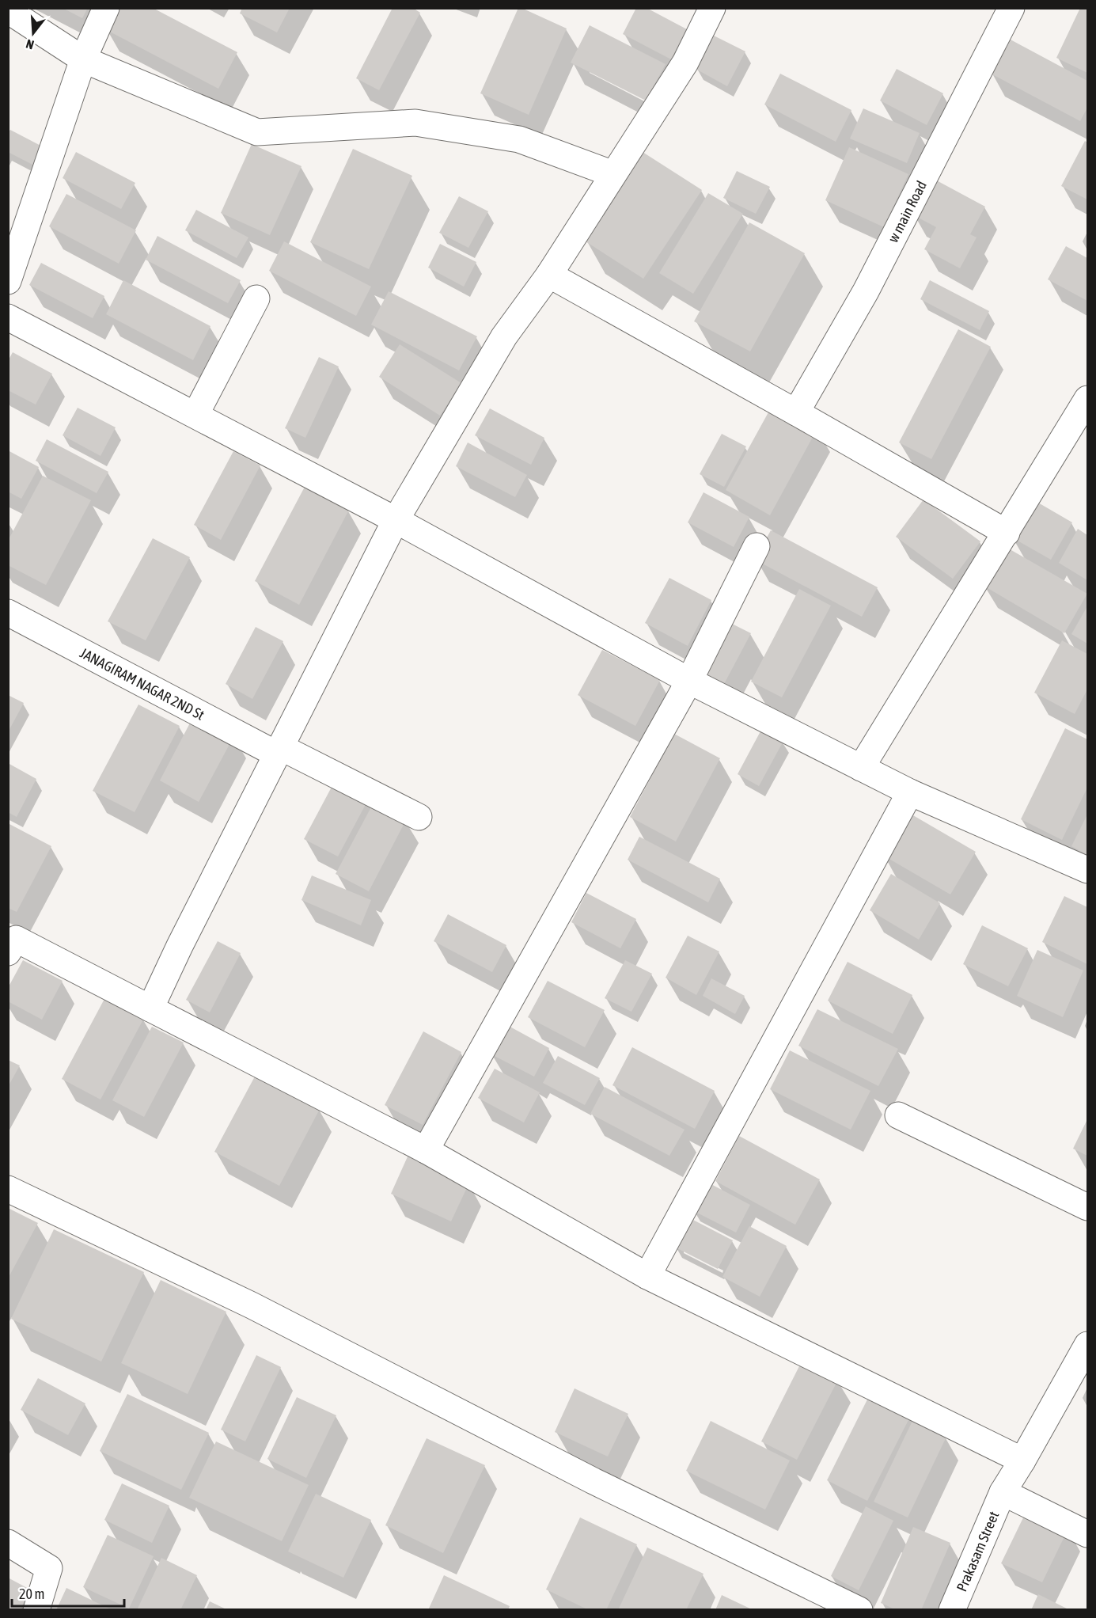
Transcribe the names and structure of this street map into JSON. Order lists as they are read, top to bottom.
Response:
{
  "streets": {
    "street": ["w main Road", "JANAGIRAM NAGAR 2ND St", "Prakasam Street"]
  },
  "scale_bar": "20 m",
  "north": "bottom"
}
